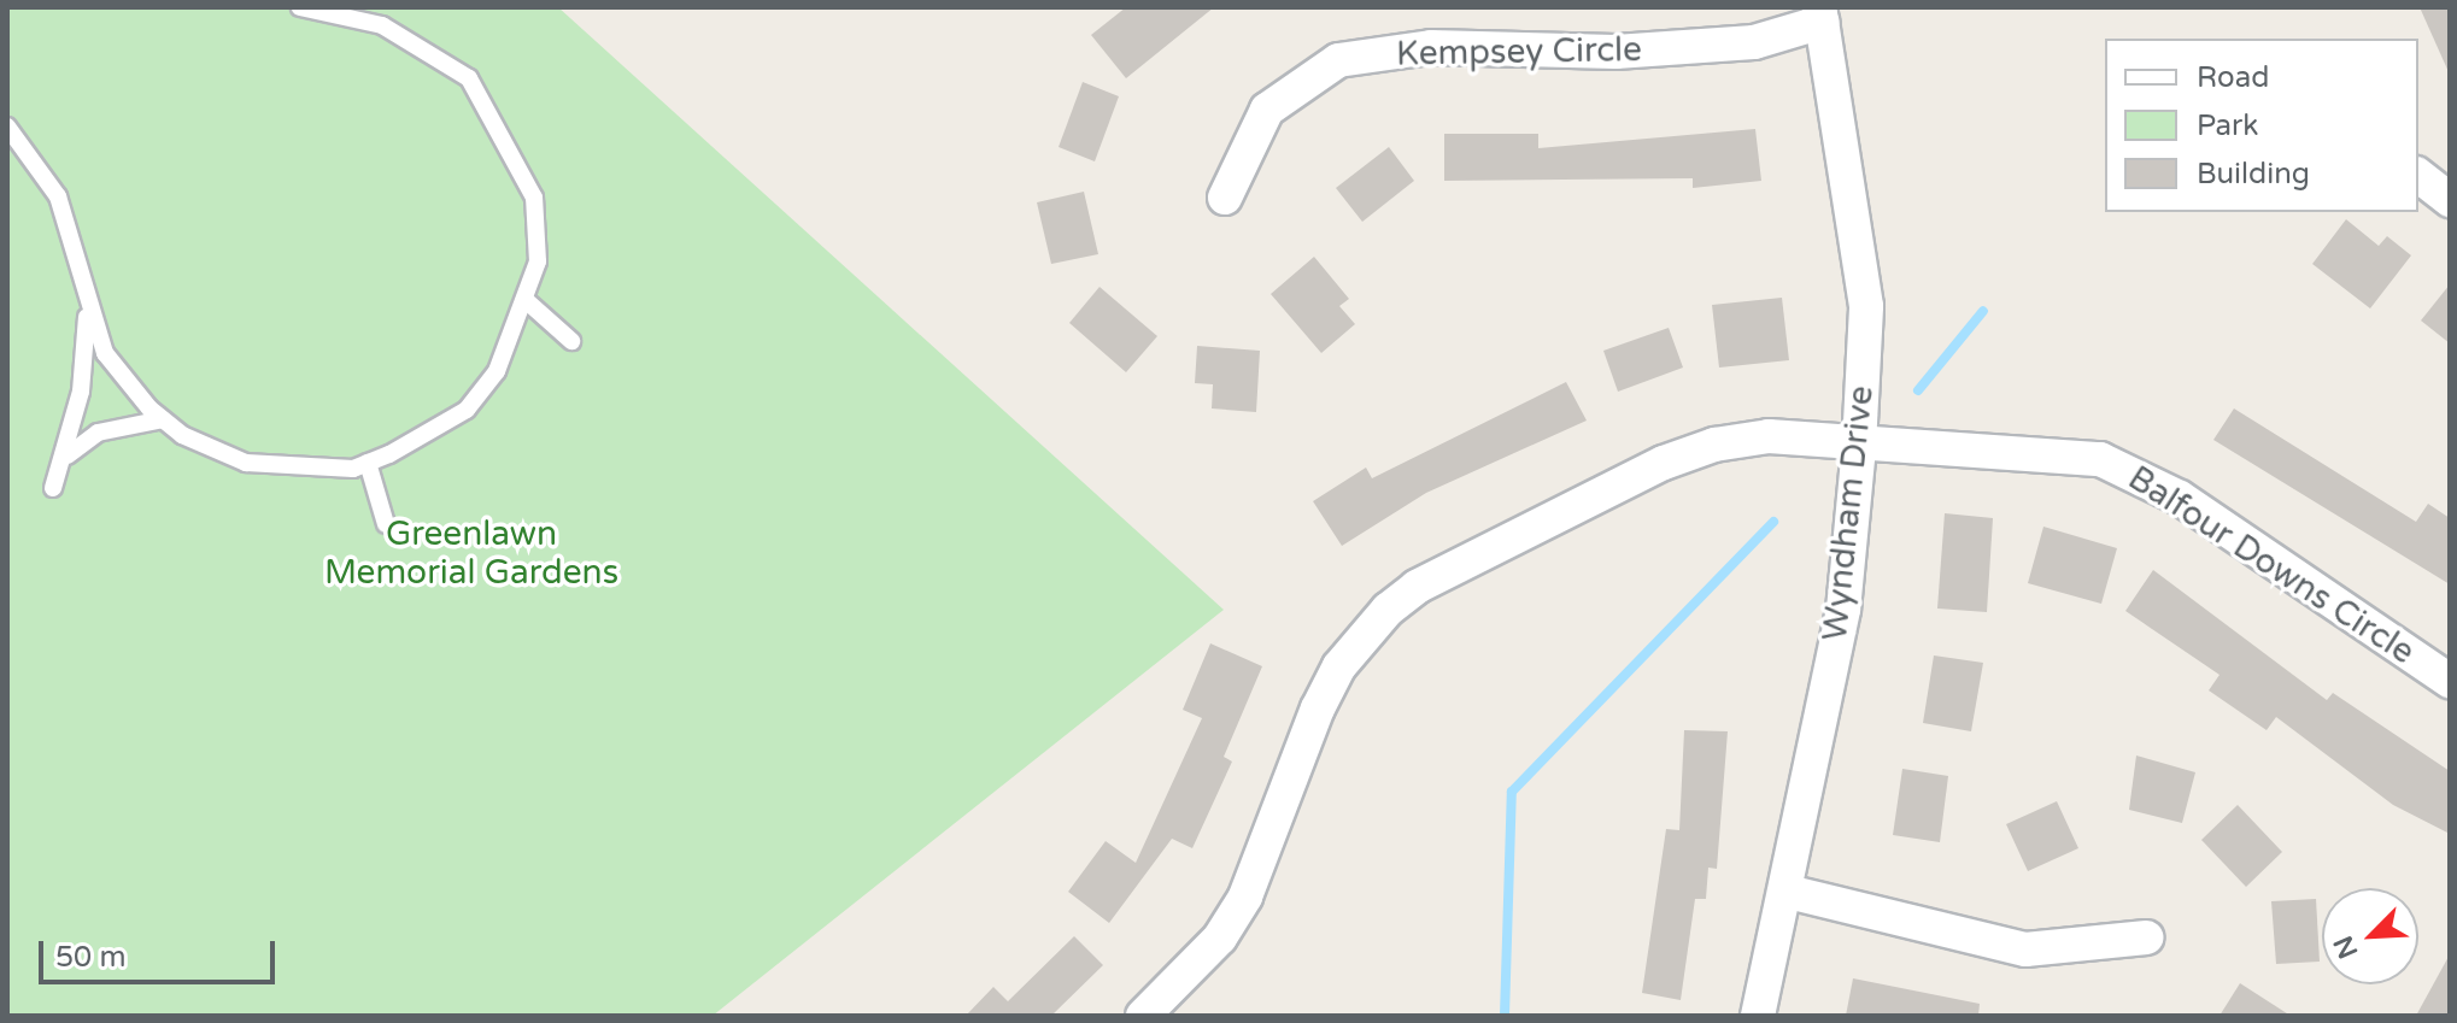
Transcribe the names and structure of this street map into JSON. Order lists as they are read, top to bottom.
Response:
{
  "streets": {
    "street": ["Kempsey Circle", "Wyndham Drive", "Balfour Downs Circle"]
  },
  "crossings": [
    ["Kempsey Circle", "Wyndham Drive"],
    ["Wyndham Drive", "Balfour Downs Circle"]
  ],
  "parks": ["Greenlawn Memorial Gardens"],
  "legend": ["Road", "Park", "Building"],
  "scale_bar": "50 m",
  "north": "bottom left"
}
